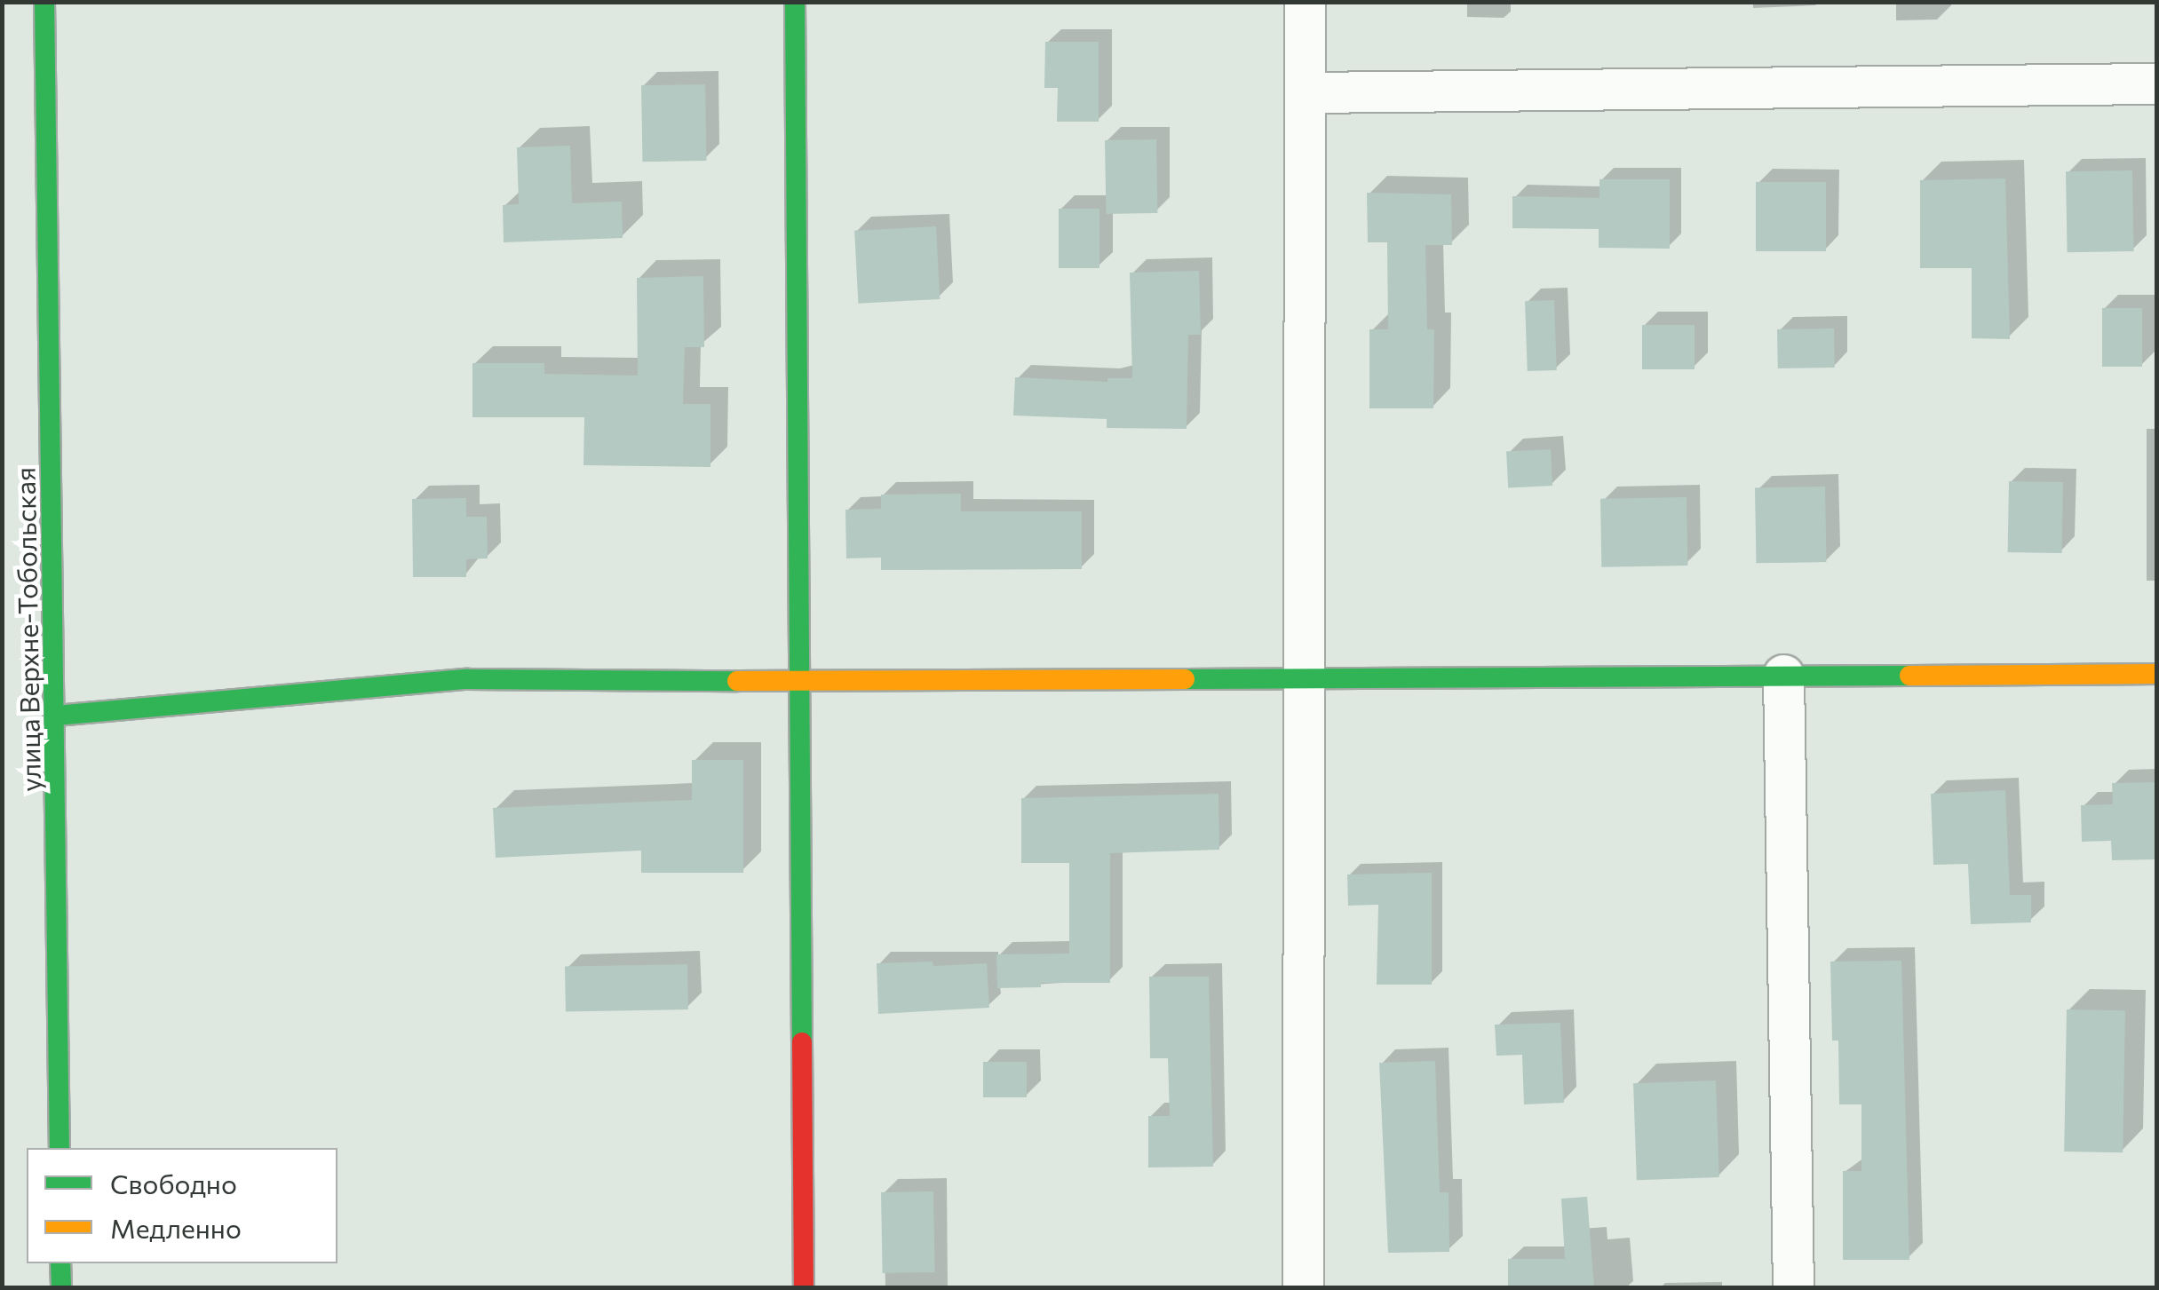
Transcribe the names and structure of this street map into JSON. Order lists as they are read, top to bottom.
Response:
{
  "streets": {
    "street": ["улица Верхне-Тобольская"]
  },
  "legend": ["Свободно", "Медленно"]
}
